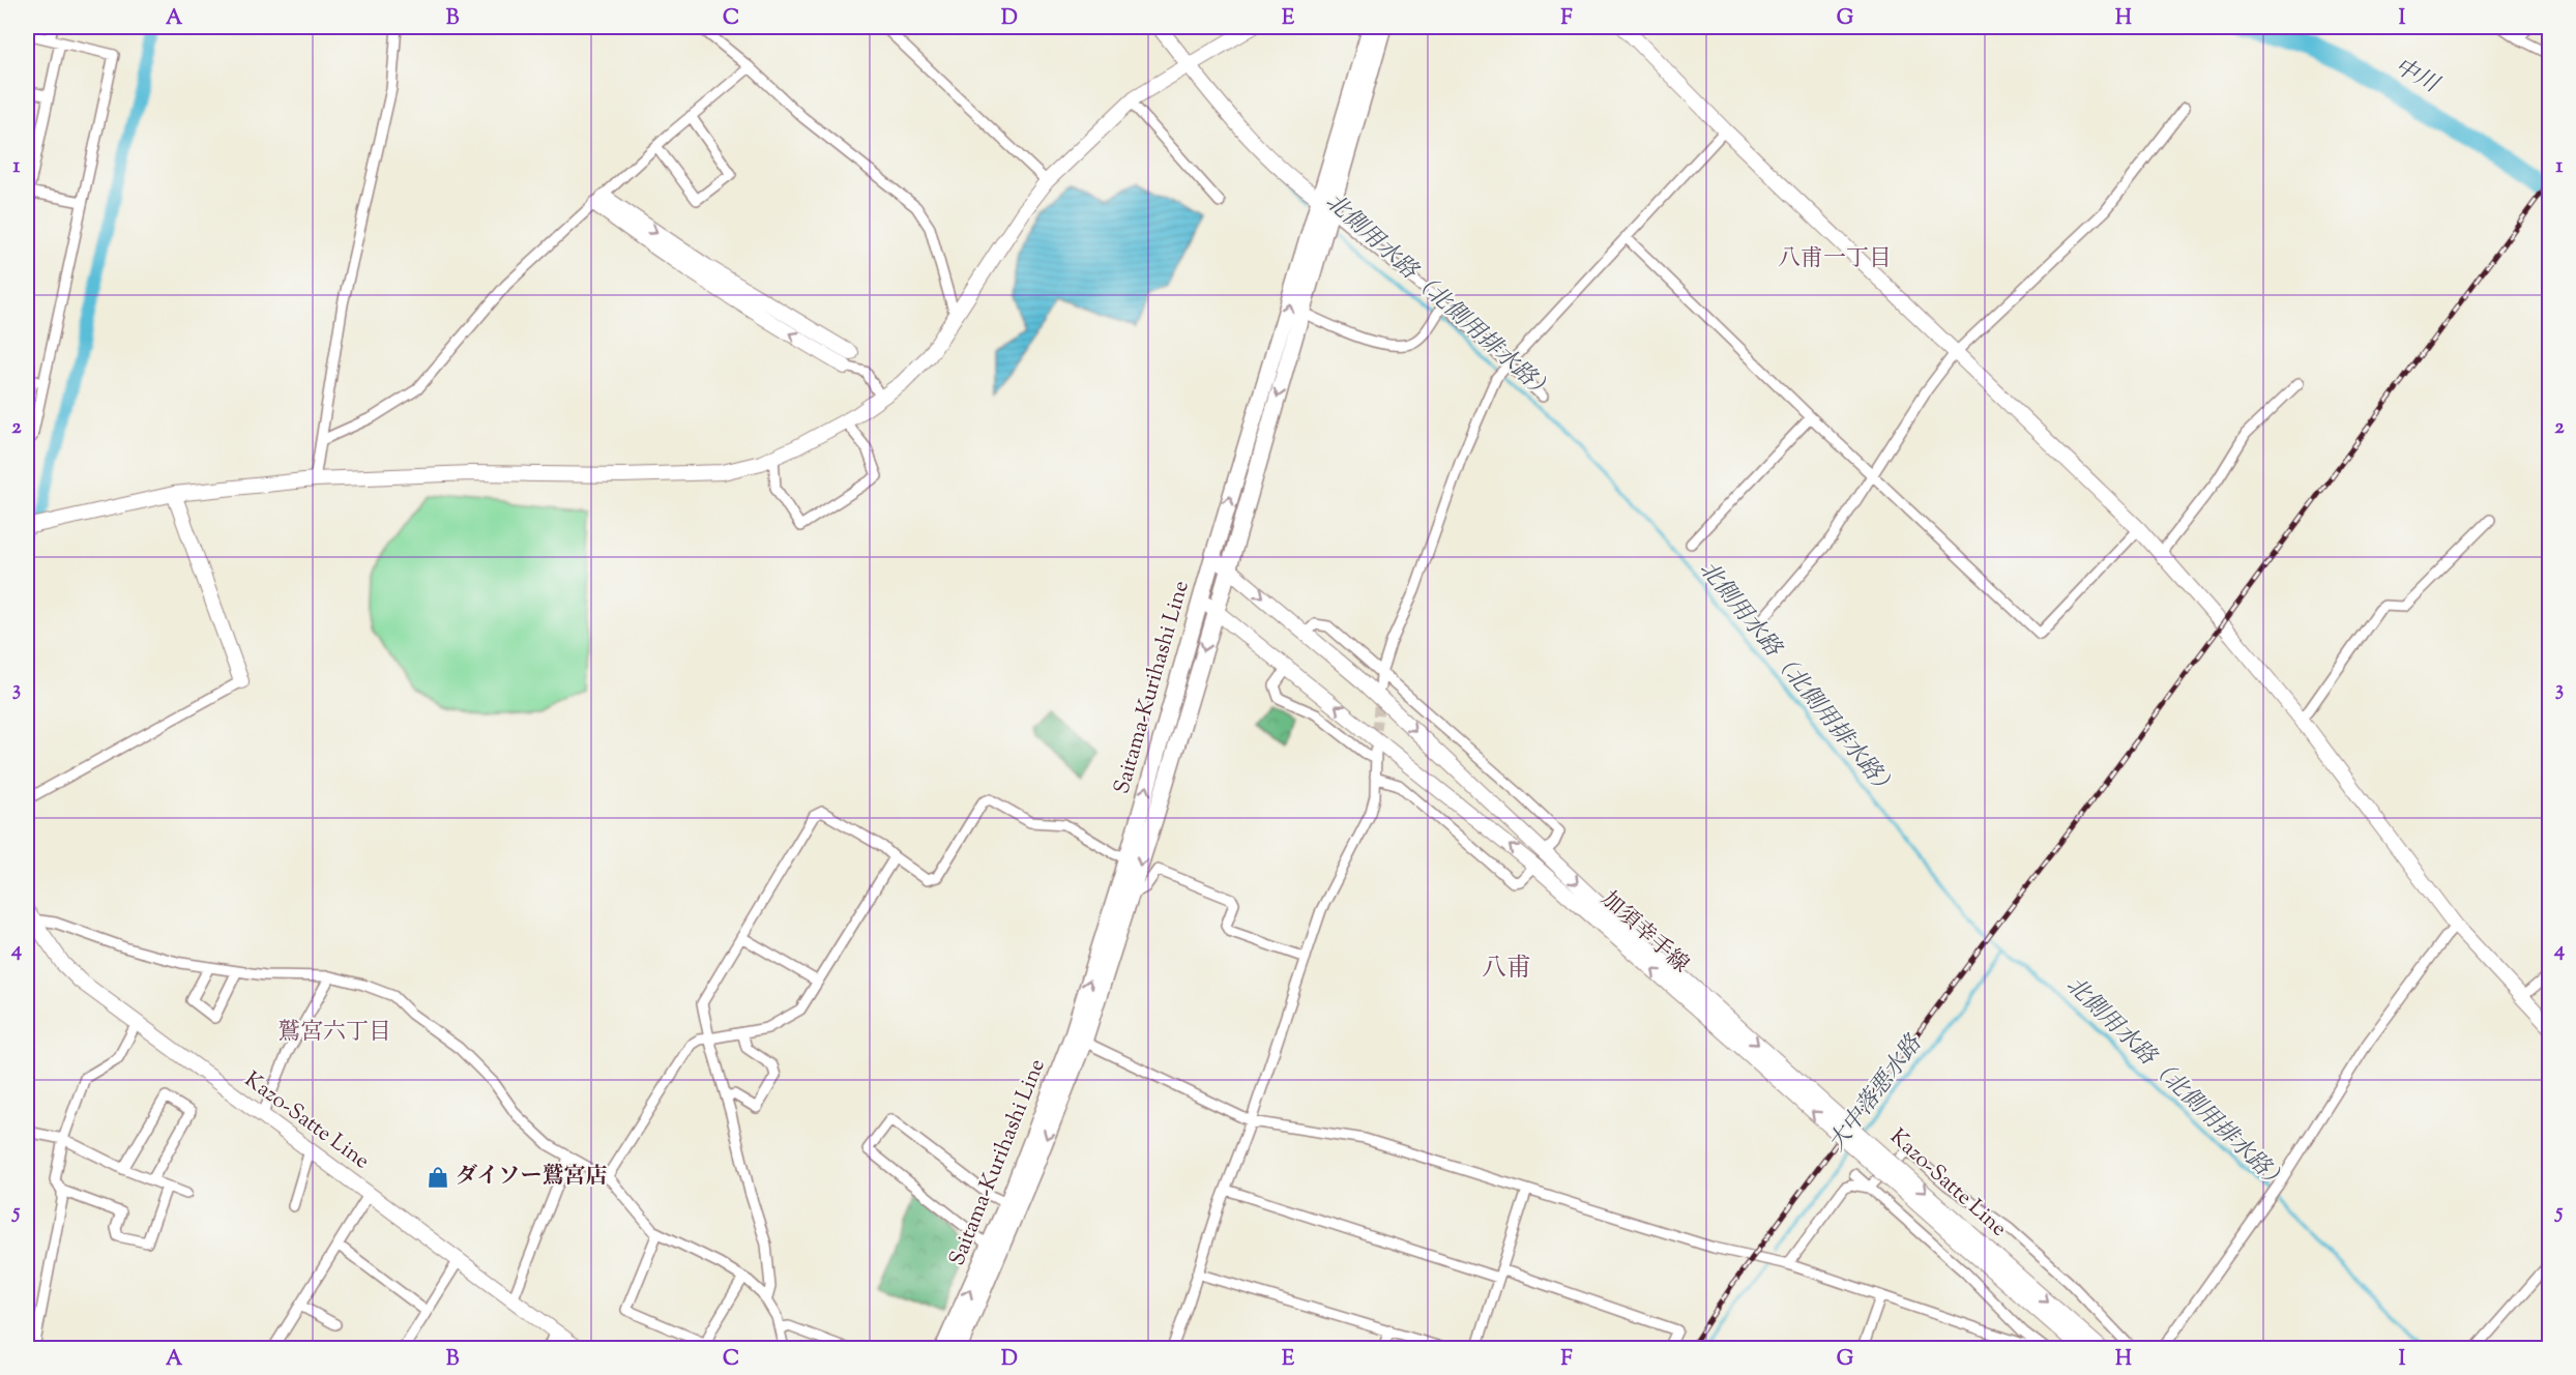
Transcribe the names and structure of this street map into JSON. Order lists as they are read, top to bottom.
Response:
{
  "streets": {
    "main road": ["Saitama-Kurihashi Line"],
    "street": ["加須幸手線", "Kazo-Satte Line"]
  },
  "crossings": [
    ["Saitama-Kurihashi Line", "加須幸手線"],
    ["加須幸手線", "Kazo-Satte Line"]
  ],
  "districts": ["八甫一丁目", "八甫", "鷲宮六丁目"],
  "water": ["中川", "北側用水路（北側用排水路）", "大中落悪水路"],
  "places": {
    "shop": ["ダイソー鷲宮店"]
  },
  "grid": {
    "columns": [
      "A",
      "B",
      "C",
      "D",
      "E",
      "F",
      "G",
      "H",
      "I"
    ],
    "rows": [
      "1",
      "2",
      "3",
      "4",
      "5"
    ]
  }
}
